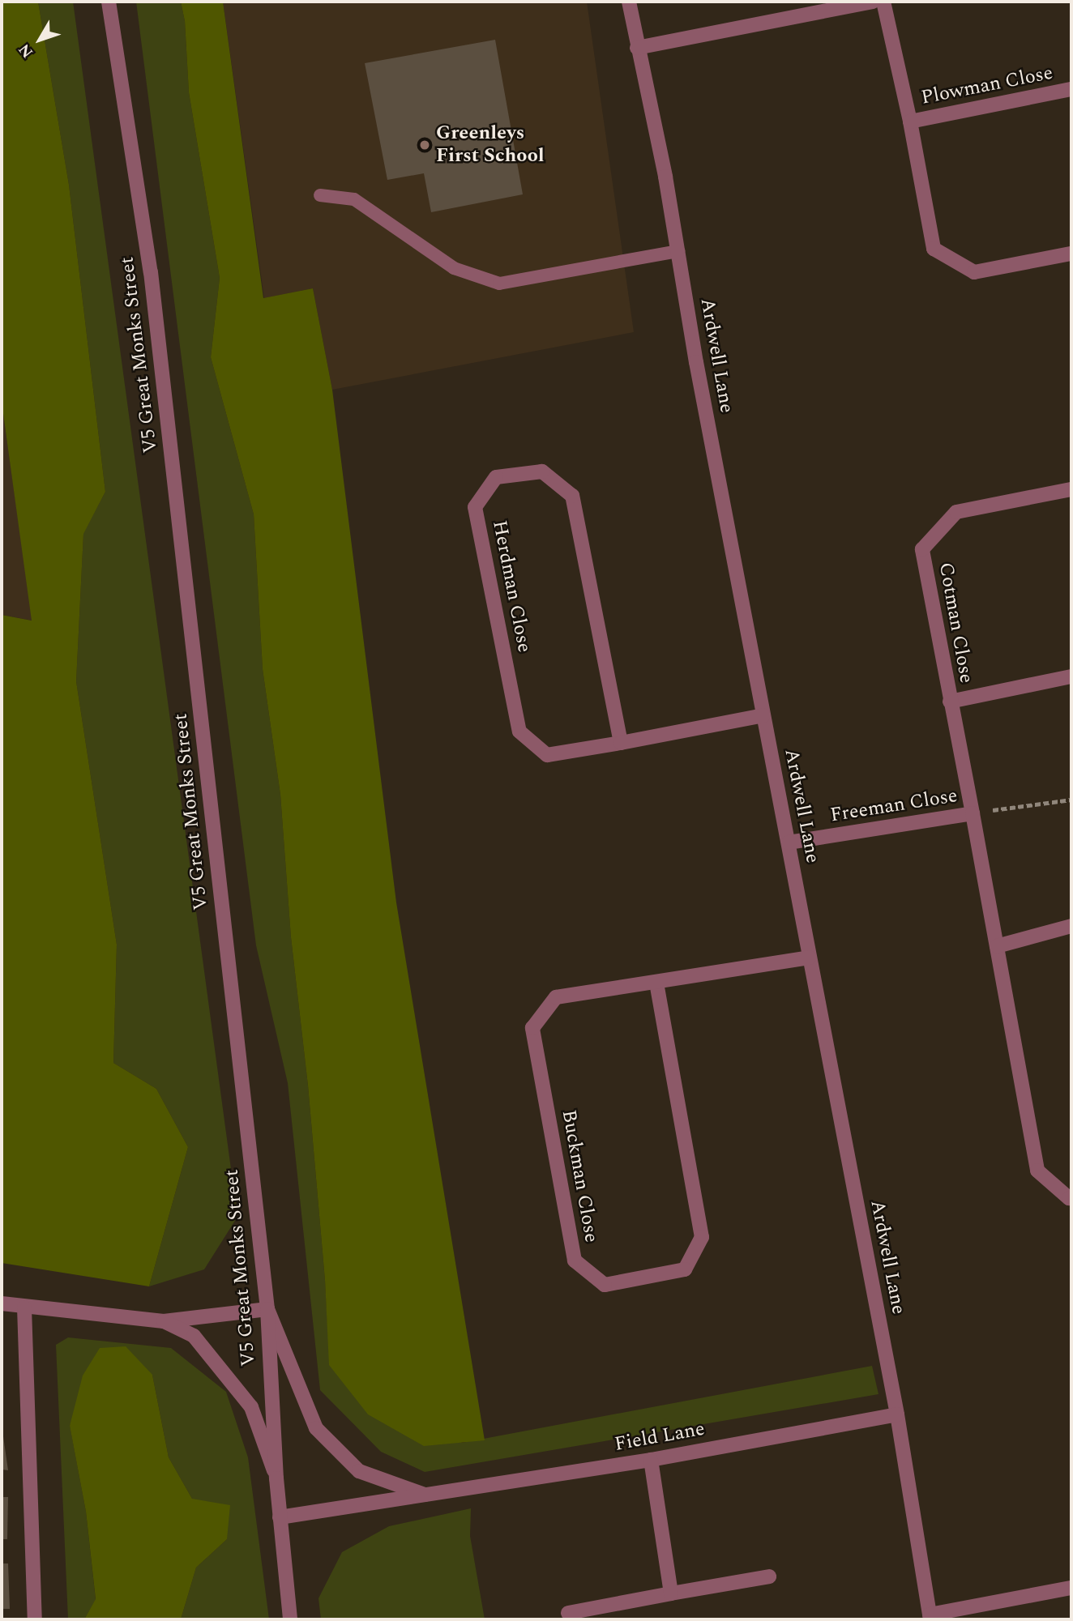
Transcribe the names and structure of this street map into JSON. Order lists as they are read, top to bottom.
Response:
{
  "streets": {
    "street": [
      "Plowman Close",
      "V5 Great Monks Street",
      "Ardwell Lane",
      "Herdman Close",
      "Cotman Close",
      "Freeman Close",
      "Buckman Close",
      "Field Lane"
    ]
  },
  "crossings": [
    ["V5 Great Monks Street", "Field Lane"],
    ["Ardwell Lane", "Herdman Close"],
    ["Ardwell Lane", "Freeman Close"],
    ["Ardwell Lane", "Buckman Close"],
    ["Ardwell Lane", "Field Lane"],
    ["Cotman Close", "Freeman Close"]
  ],
  "places": ["Greenleys First School"],
  "north": "bottom left"
}
